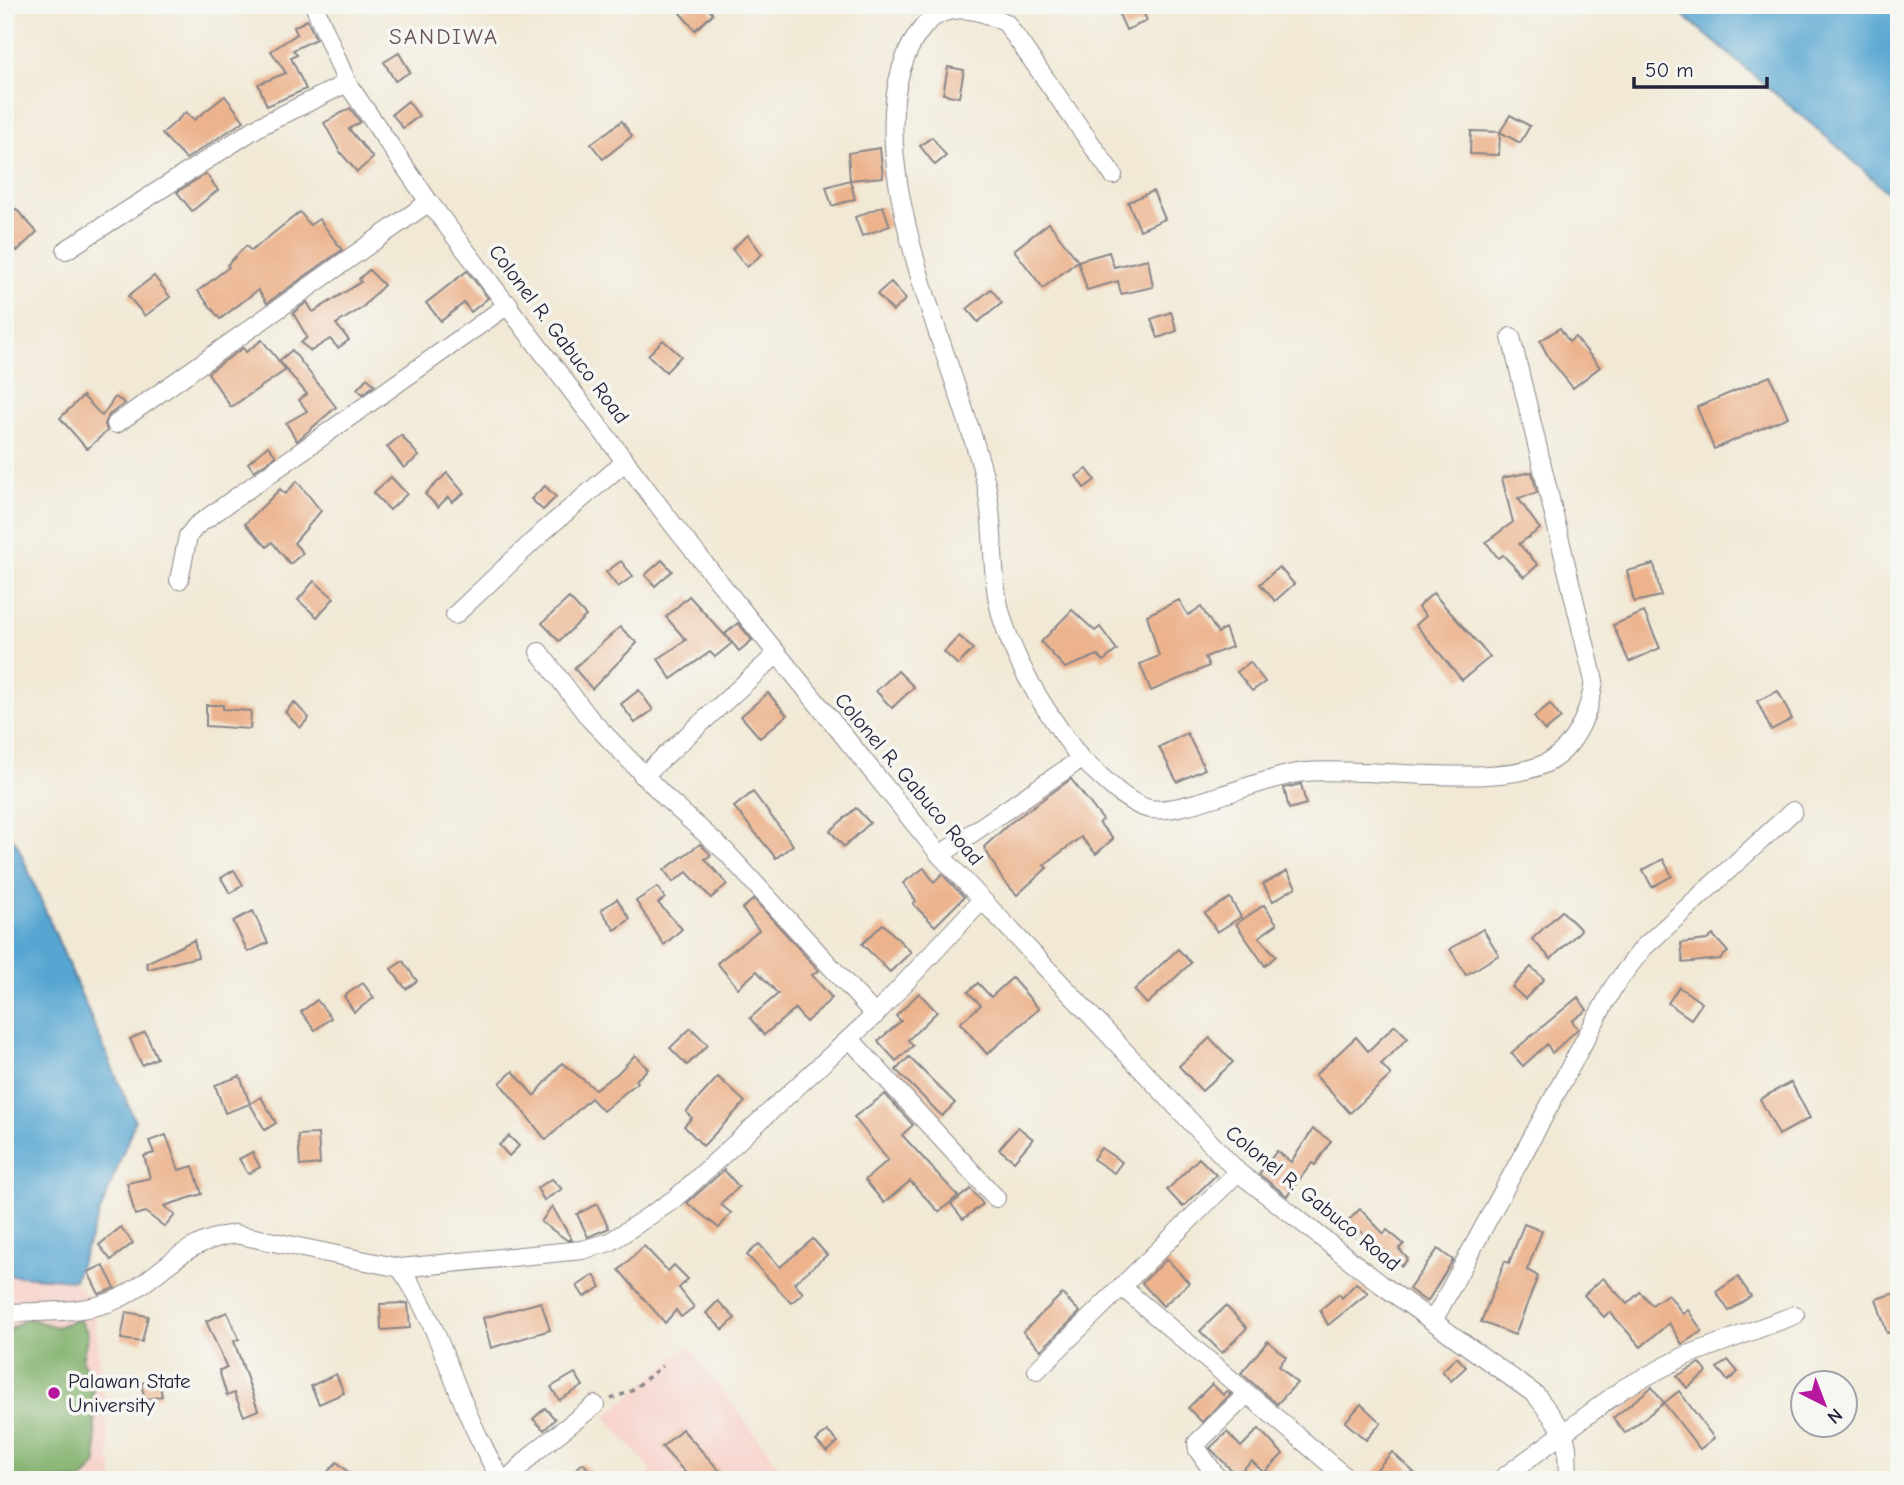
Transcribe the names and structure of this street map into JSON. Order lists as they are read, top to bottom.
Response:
{
  "streets": {
    "street": ["Colonel R. Gabuco Road"]
  },
  "districts": ["SANDIWA"],
  "places": ["Palawan State University"],
  "scale_bar": "50 m",
  "north": "bottom right"
}
